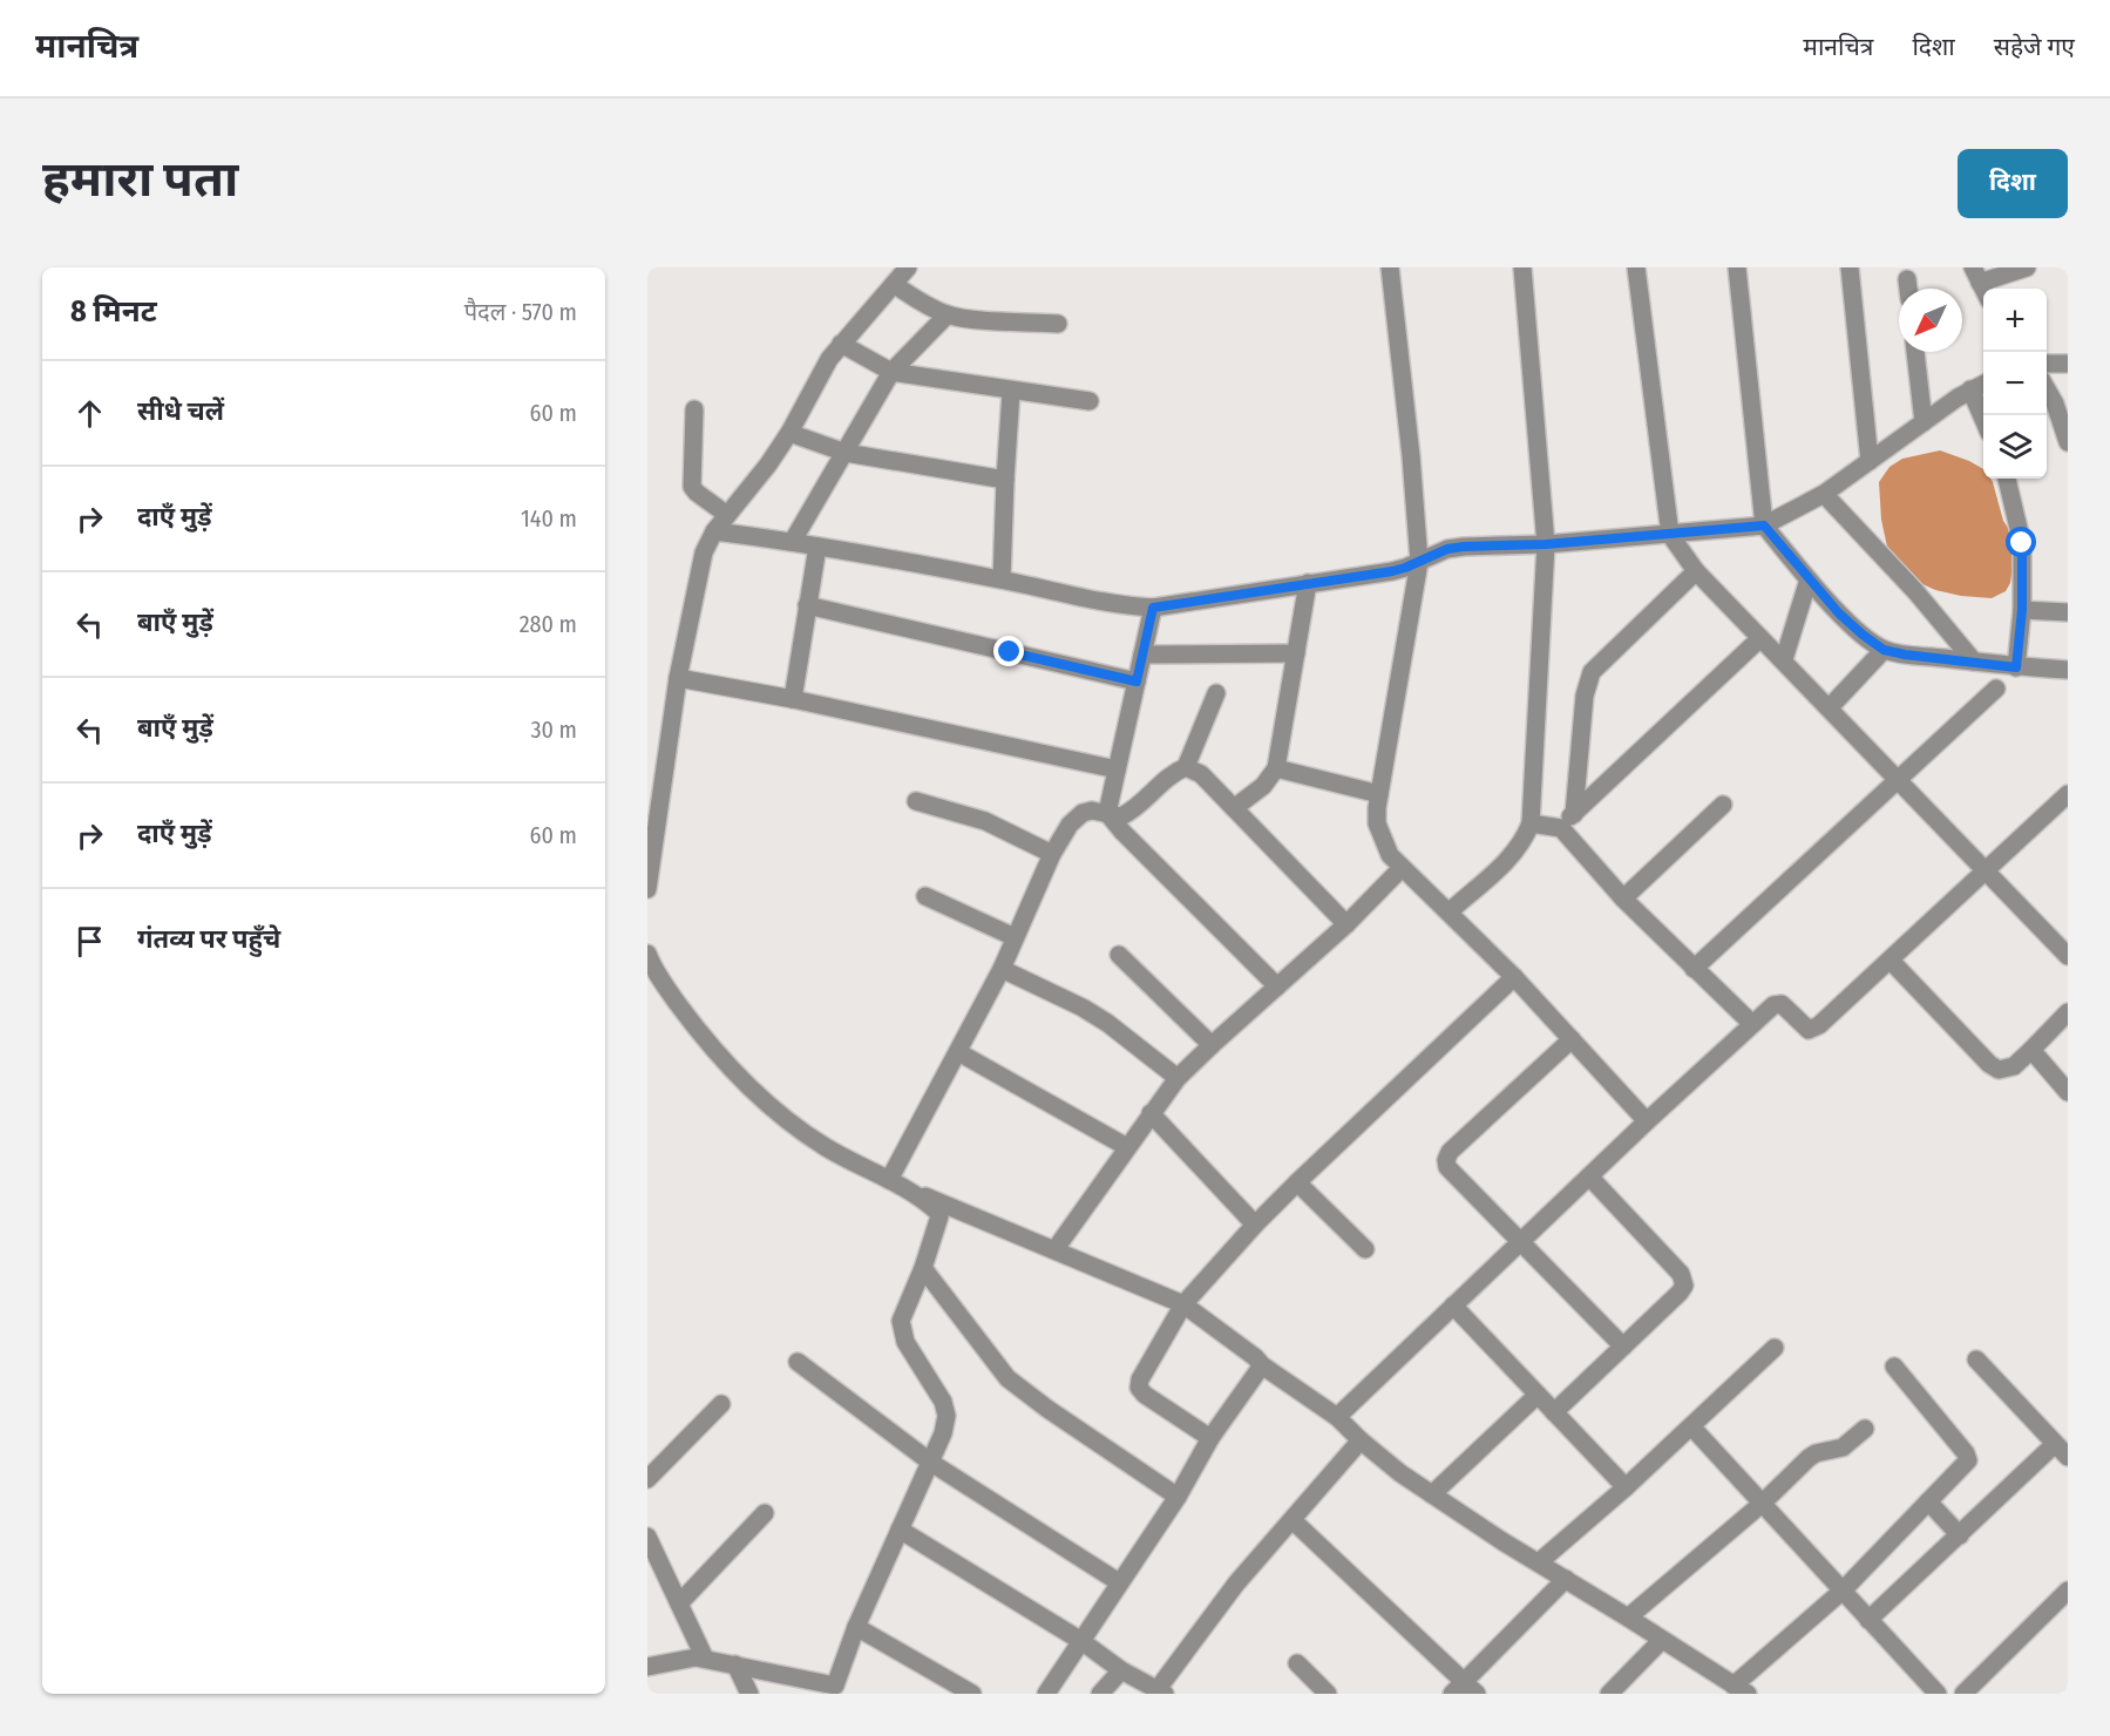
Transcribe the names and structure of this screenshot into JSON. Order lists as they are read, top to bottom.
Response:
{
  "north": "bottom left",
  "page": {
    "header": "मानचित्र",
    "nav": ["मानचित्र", "दिशा", "सहेजे गए"],
    "buttons": "दिशा",
    "title": "हमारा पता",
    "heading": ["8 मिनट", "पैदल · 570 m"],
    "map_buttons": ["+", "−"],
    "list": [
      ["सीधे चलें", "60 m"],
      ["दाएँ मुड़ें", "140 m"],
      ["बाएँ मुड़ें", "280 m"],
      ["बाएँ मुड़ें", "30 m"],
      ["दाएँ मुड़ें", "60 m"],
      "गंतव्य पर पहुँचे"
    ]
  }
}
